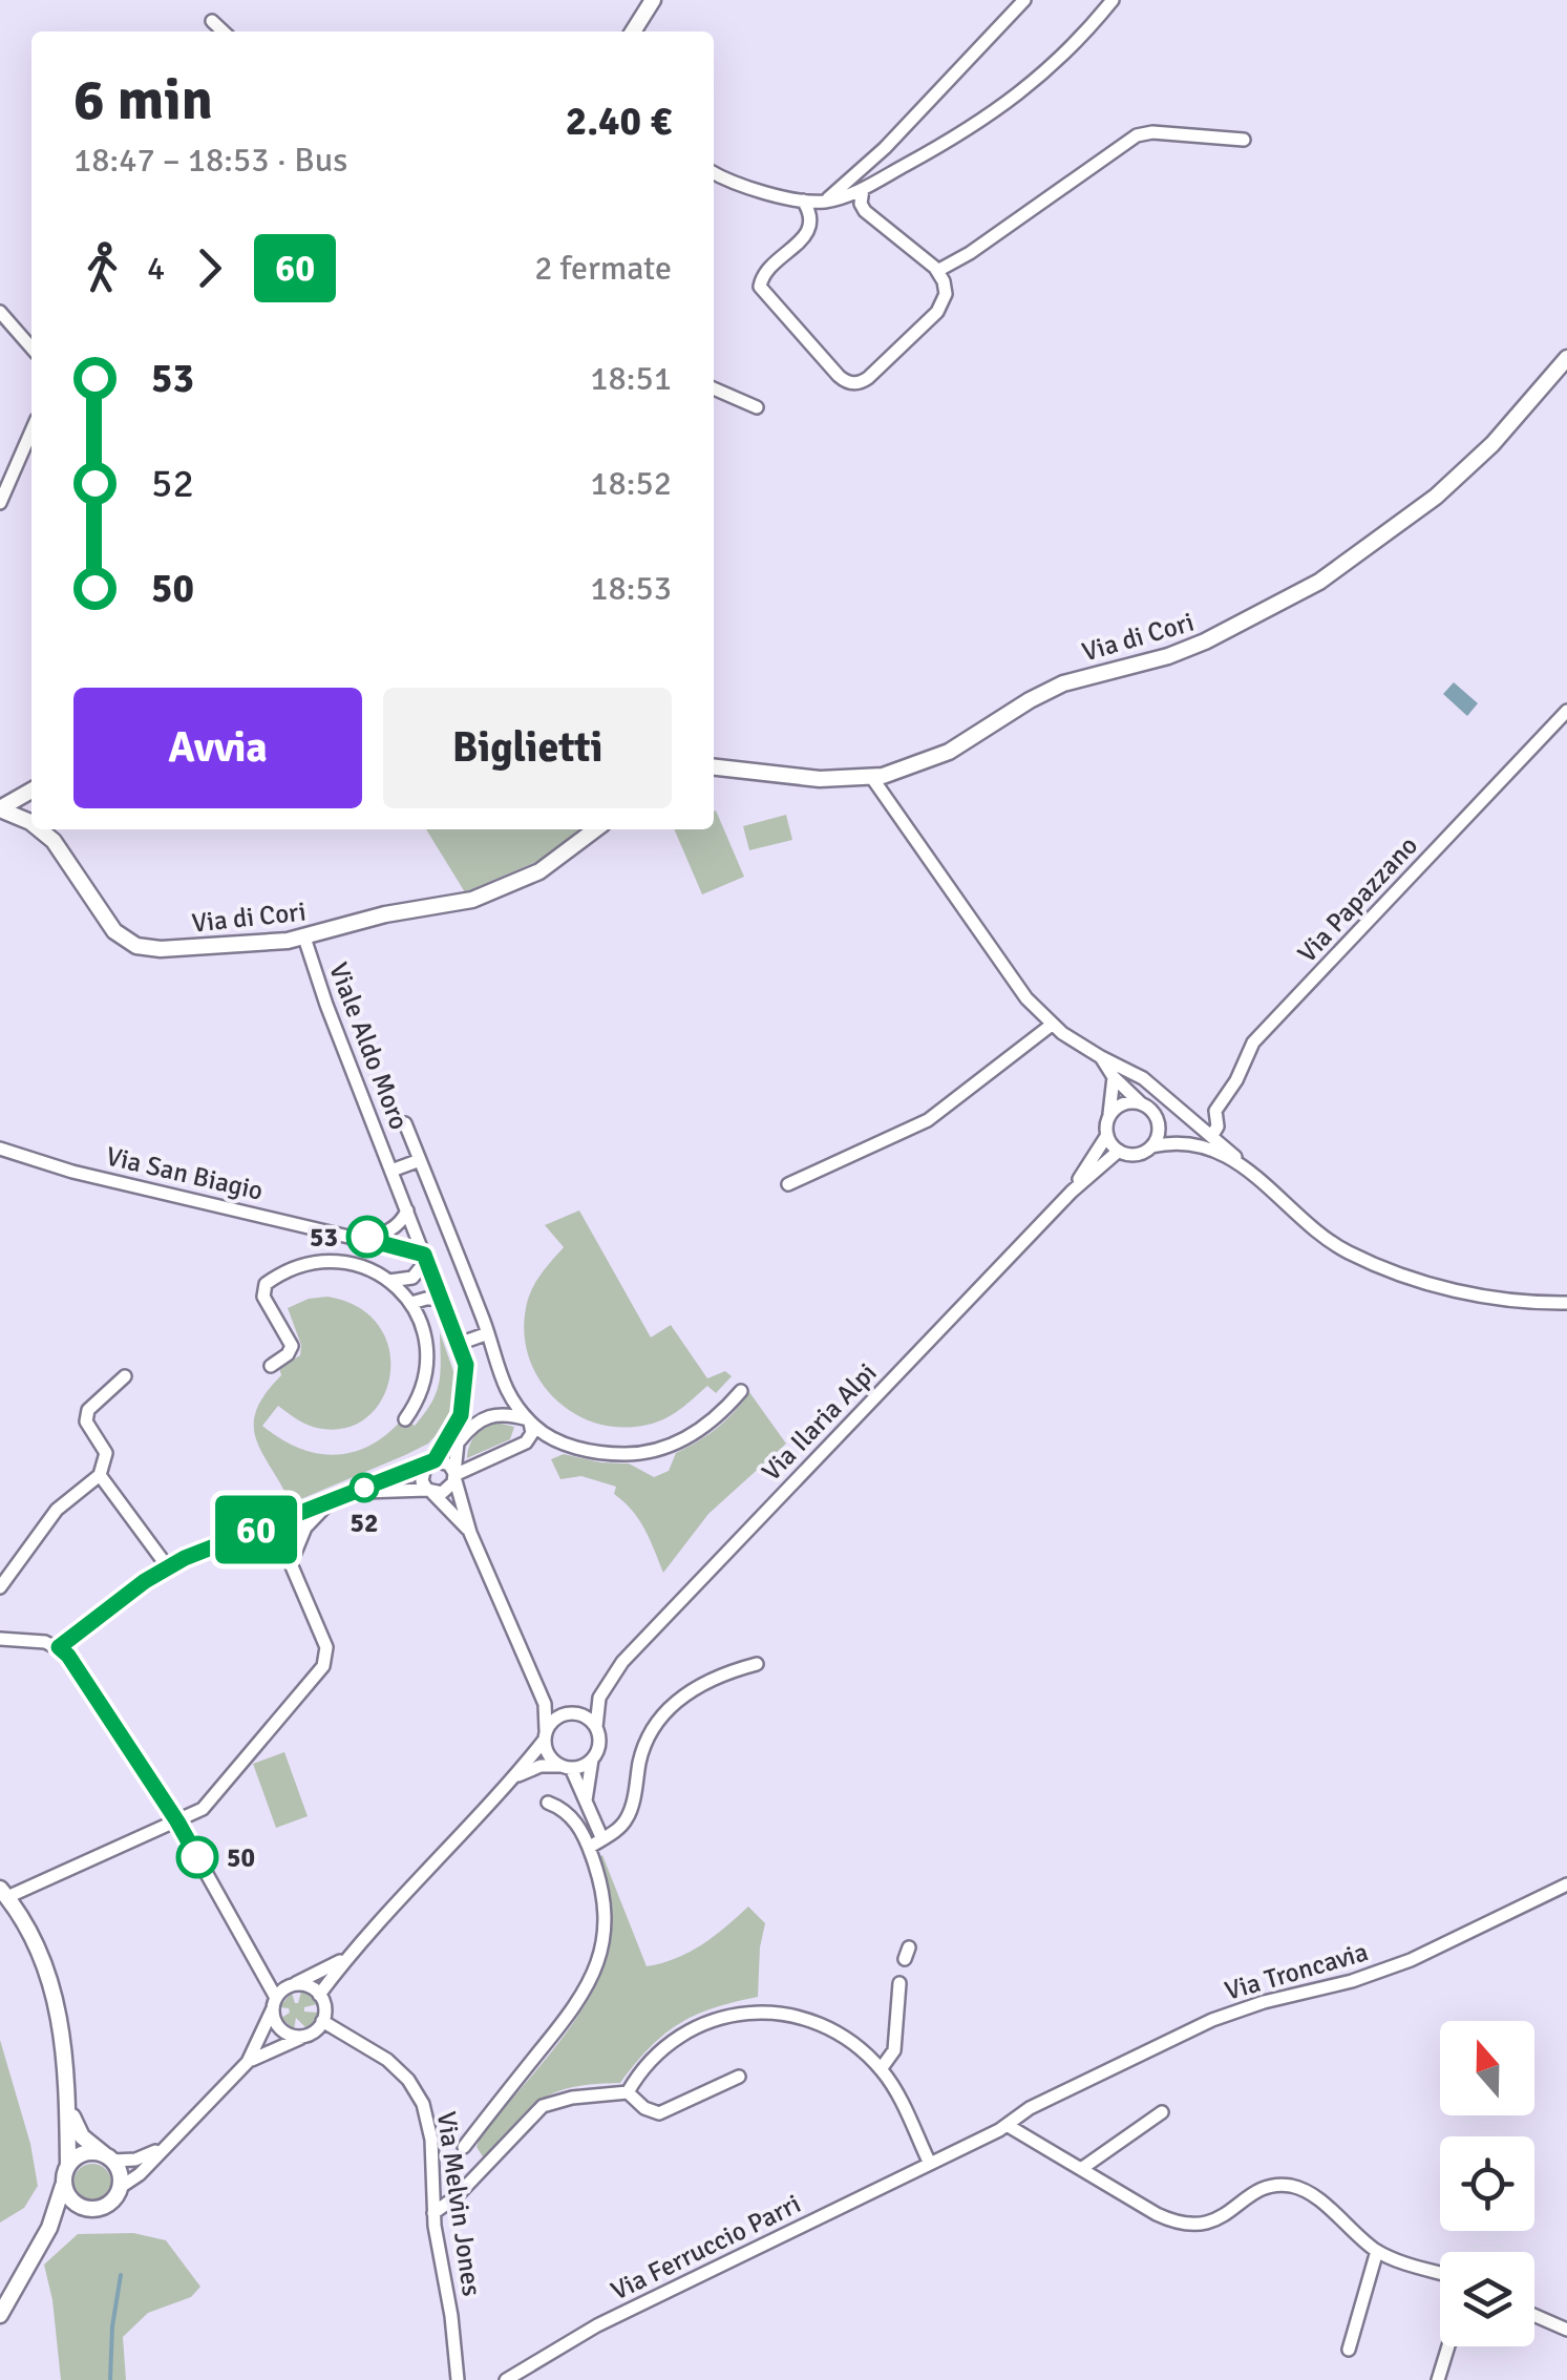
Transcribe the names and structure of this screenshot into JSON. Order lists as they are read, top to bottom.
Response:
{
  "streets": {
    "main road": ["Via di Cori"],
    "street": [
      "Via Papazzano",
      "Viale Aldo Moro",
      "Via San Biagio",
      "Via Ilaria Alpi",
      "Via Troncavia",
      "Via Melvin Jones",
      "Via Ferruccio Parri"
    ]
  },
  "crossings": [
    ["Via di Cori", "Viale Aldo Moro"],
    ["Viale Aldo Moro", "Via San Biagio"],
    ["Via Troncavia", "Via Ferruccio Parri"]
  ],
  "places": ["53", "52", "50"],
  "lines": ["bus line 60"],
  "north": "top",
  "page": {
    "on_map": "60",
    "heading": ["6 min", "18:47 – 18:53 · Bus", "2.40 €"],
    "legs": ["4", "60", "2 fermate"],
    "list": [
      {
        "name": "53",
        "value": "18:51"
      },
      {
        "name": "52",
        "value": "18:52"
      },
      {
        "name": "50",
        "value": "18:53"
      }
    ],
    "buttons": ["Avvia", "Biglietti"]
  }
}
